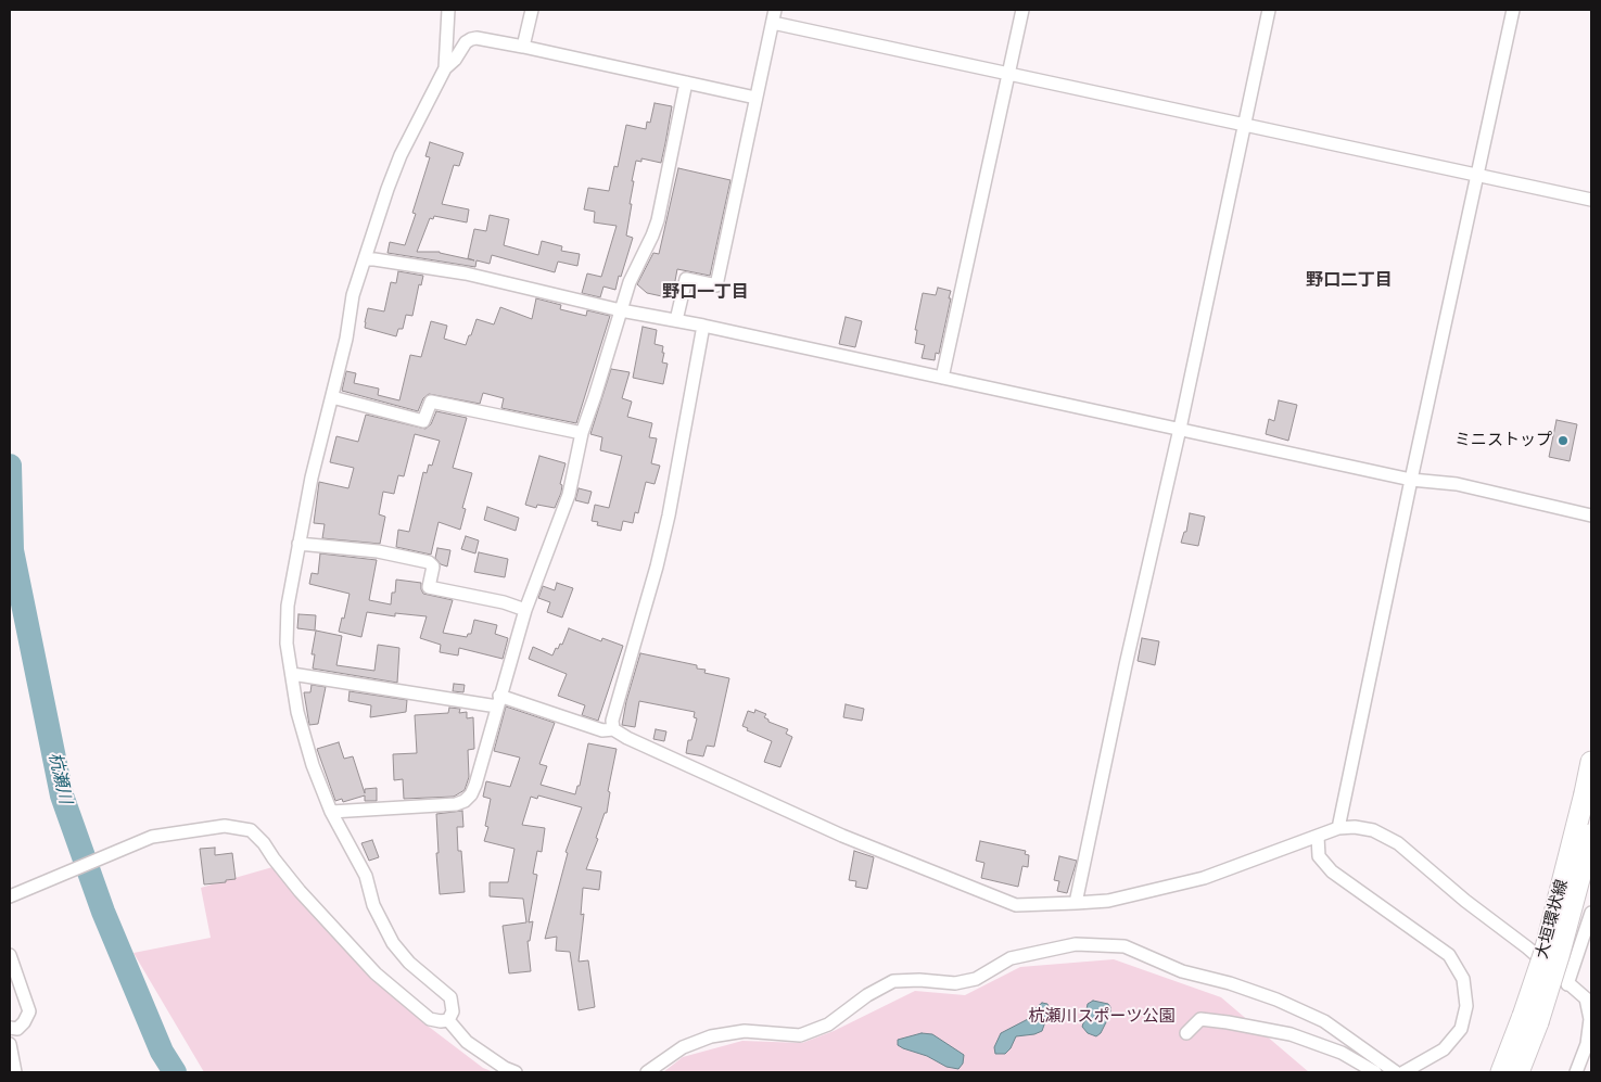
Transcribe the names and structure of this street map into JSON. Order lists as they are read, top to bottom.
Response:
{
  "streets": {
    "main road": ["大垣環状線"]
  },
  "districts": ["野口二丁目", "野口一丁目"],
  "water": ["杭瀬川"],
  "parks": ["杭瀬川スポーツ公園"],
  "places": ["ミニストップ"]
}
